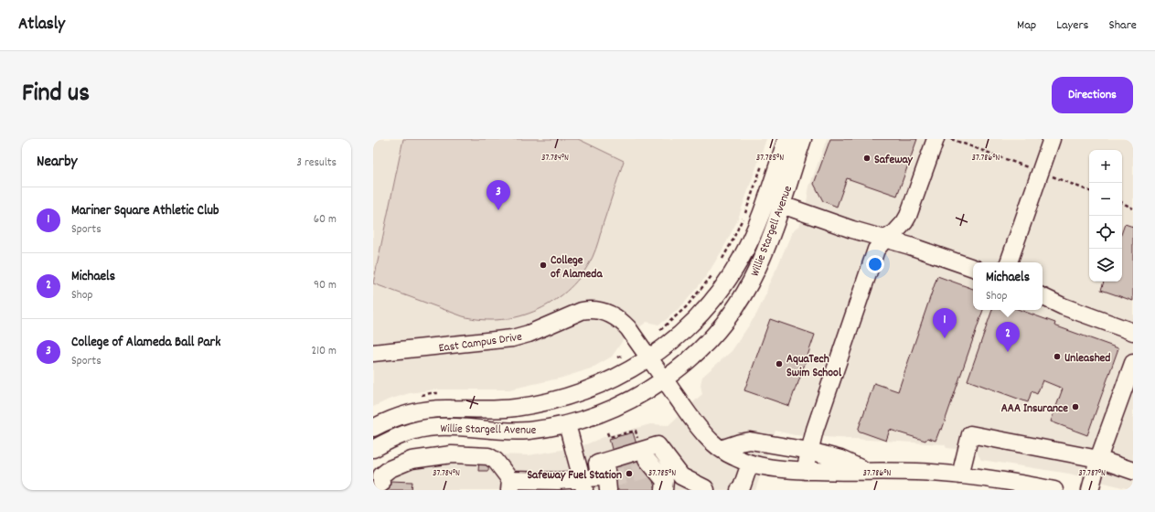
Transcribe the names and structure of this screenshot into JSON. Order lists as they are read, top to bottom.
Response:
{
  "streets": {
    "street": ["Willie Stargell Avenue", "East Campus Drive"]
  },
  "crossings": [
    ["Willie Stargell Avenue", "East Campus Drive"]
  ],
  "places": [
    "Safeway",
    "College of Alameda",
    "Unleashed",
    "AquaTech Swim School",
    "AAA Insurance",
    "Safeway Fuel Station"
  ],
  "page": {
    "header": "Atlasly",
    "nav": ["Map", "Layers", "Share"],
    "title": "Find us",
    "buttons": "Directions",
    "heading": ["Nearby", "3 results"],
    "map_buttons": ["+", "−"],
    "pins": ["3", "1", "2"],
    "list": [
      {
        "mark": "1",
        "name": "Mariner Square Athletic Club",
        "note": "Sports",
        "value": "60 m"
      },
      {
        "mark": "2",
        "name": "Michaels",
        "note": "Shop",
        "value": "90 m"
      },
      {
        "mark": "3",
        "name": "College of Alameda Ball Park",
        "note": "Sports",
        "value": "210 m"
      }
    ],
    "popup": ["Michaels", "Shop"]
  },
  "coordinates": [
    "37.784°N",
    "37.785°N",
    "37.786°N",
    "37.787°N"
  ]
}
